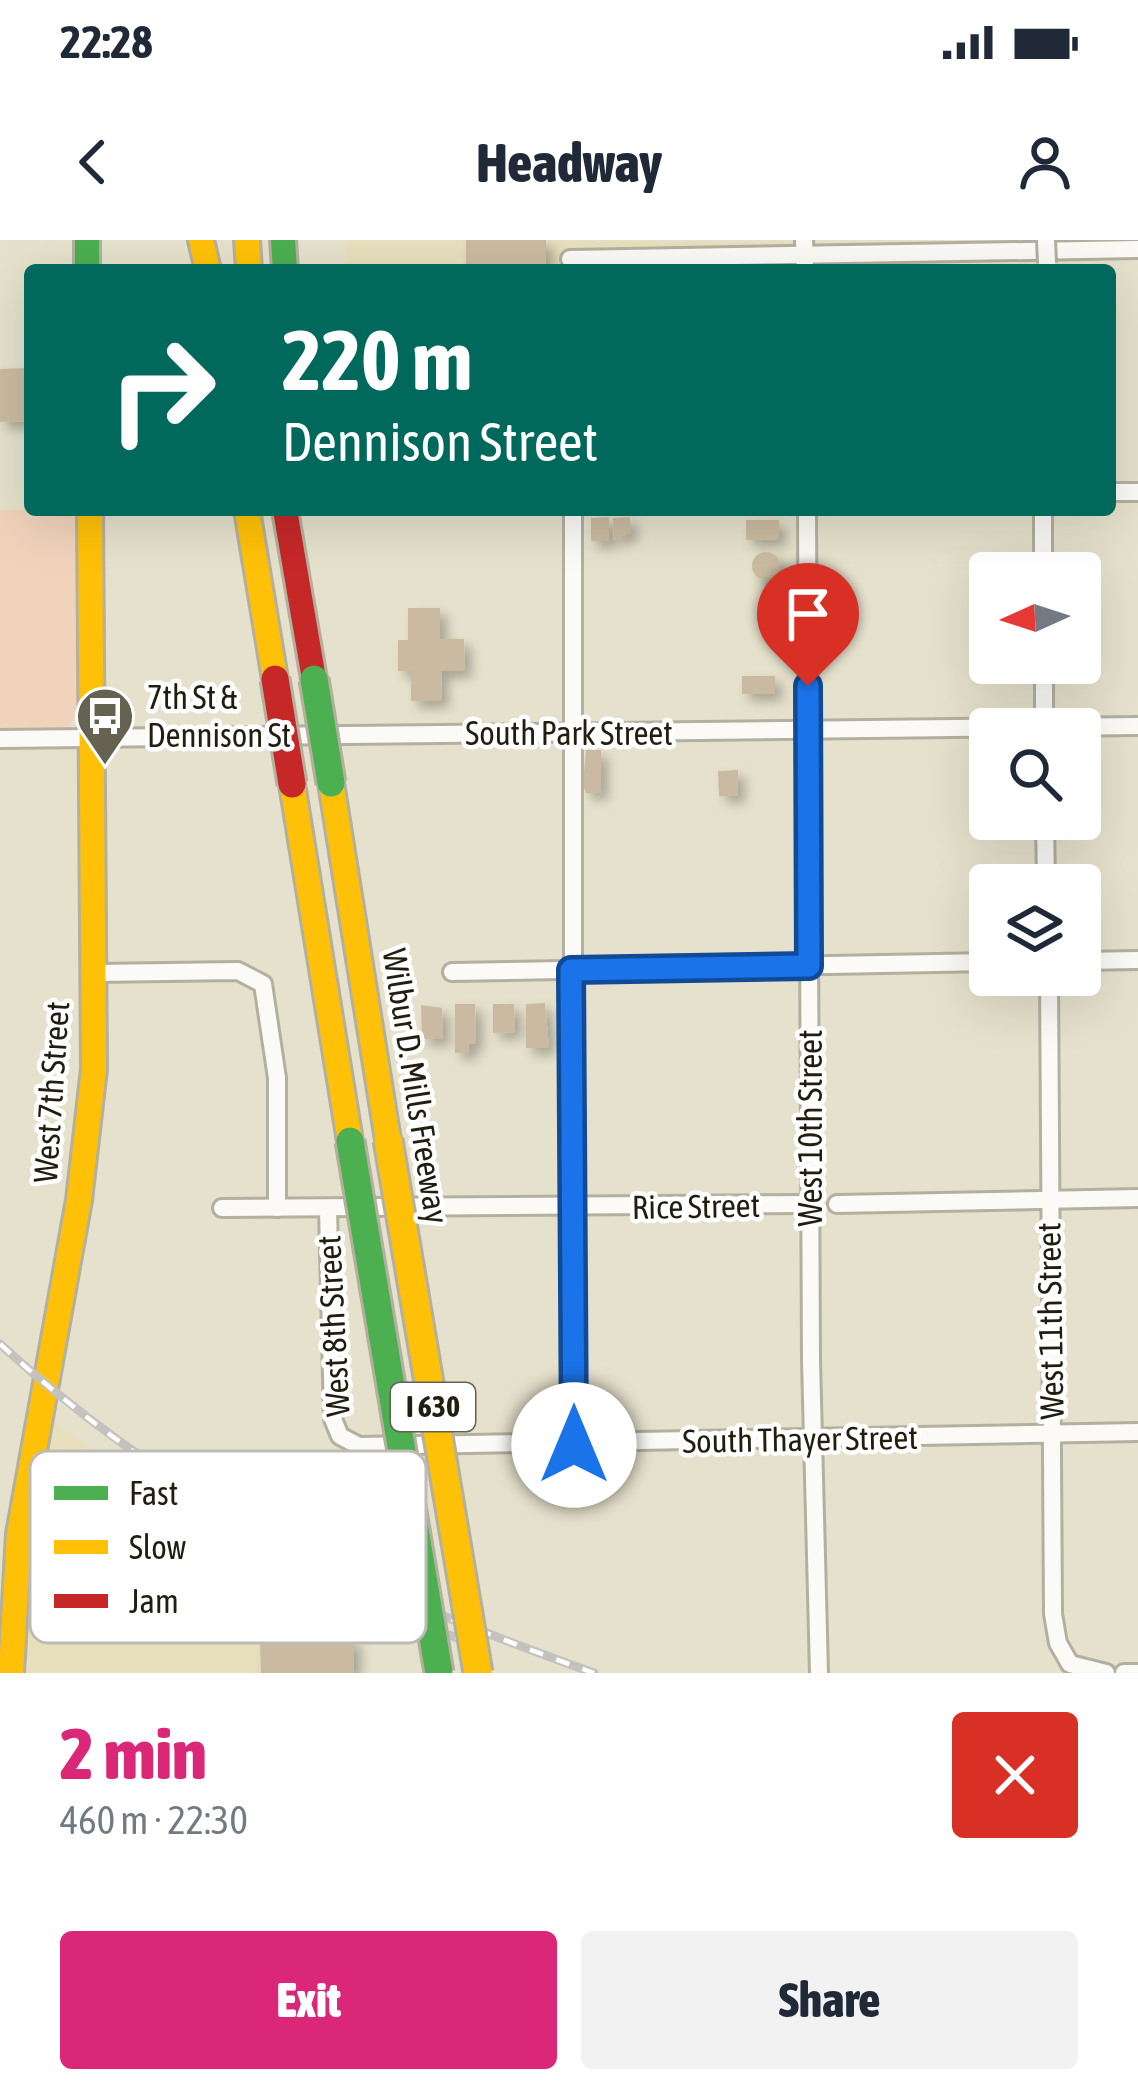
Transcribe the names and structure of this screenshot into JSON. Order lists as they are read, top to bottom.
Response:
{
  "streets": {
    "main road": ["Wilbur D. Mills Freeway", "West 7th Street", "I 630"],
    "street": [
      "South Park Street",
      "West 10th Street",
      "Rice Street",
      "West 11th Street",
      "West 8th Street",
      "South Thayer Street"
    ]
  },
  "crossings": [
    ["South Park Street", "West 7th Street"],
    ["South Park Street", "West 10th Street"],
    ["West 10th Street", "Rice Street"],
    ["West 10th Street", "South Thayer Street"],
    ["Rice Street", "West 8th Street"],
    ["West 11th Street", "South Thayer Street"],
    ["West 8th Street", "South Thayer Street"]
  ],
  "places": {
    "bus stop": ["7th St & Dennison St"]
  },
  "legend": ["Fast", "Slow", "Jam"],
  "north": "left",
  "page": {
    "status": "22:28",
    "header": "Headway",
    "turn": ["220 m", "Dennison Street"],
    "heading": ["2 min", "460 m · 22:30"],
    "buttons": ["Exit", "Share"]
  }
}
